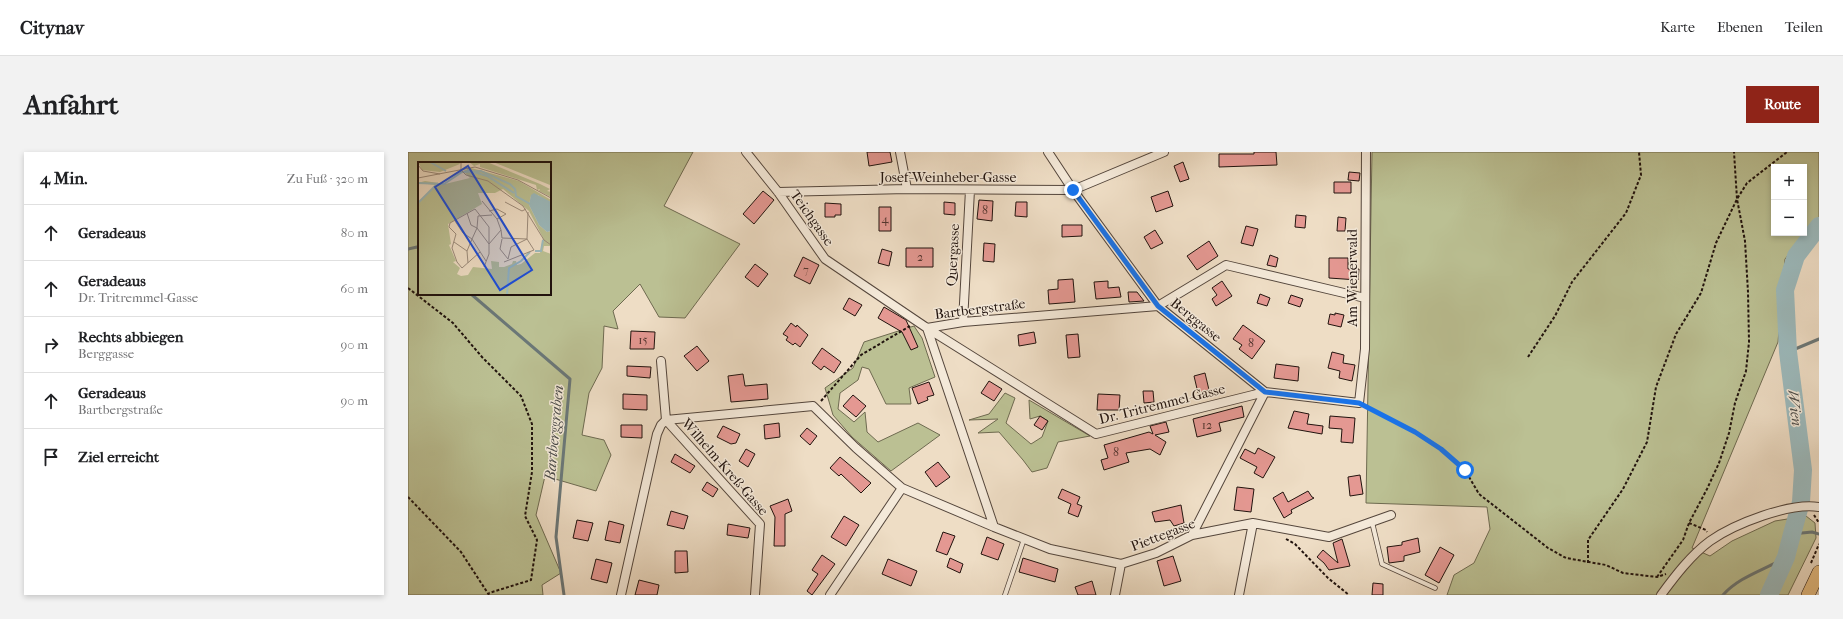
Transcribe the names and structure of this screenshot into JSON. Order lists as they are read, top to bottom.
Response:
{
  "streets": {
    "street": [
      "Josef-Weinheber-Gasse",
      "Teichgasse",
      "Quergasse",
      "Am Wienerwald",
      "Bartbergstraße",
      "Berggasse",
      "Dr. Tritremmel-Gasse",
      "Wilhelm-Kreß-Gasse",
      "Piettegasse"
    ]
  },
  "crossings": [
    ["Josef-Weinheber-Gasse", "Teichgasse"],
    ["Josef-Weinheber-Gasse", "Quergasse"],
    ["Teichgasse", "Bartbergstraße"],
    ["Teichgasse", "Dr. Tritremmel-Gasse"],
    ["Quergasse", "Bartbergstraße"],
    ["Am Wienerwald", "Berggasse"],
    ["Am Wienerwald", "Dr. Tritremmel-Gasse"],
    ["Bartbergstraße", "Berggasse"],
    ["Bartbergstraße", "Dr. Tritremmel-Gasse"],
    ["Bartbergstraße", "Piettegasse"],
    ["Berggasse", "Dr. Tritremmel-Gasse"]
  ],
  "water": ["Wien", "Bartberggraben"],
  "house_numbers": [
    "8",
    "4",
    "2",
    "7",
    "15",
    "8",
    "12",
    "8"
  ],
  "page": {
    "header": "Citynav",
    "nav": ["Karte", "Ebenen", "Teilen"],
    "buttons": "Route",
    "title": "Anfahrt",
    "heading": ["4 Min.", "Zu Fuß · 320 m"],
    "map_buttons": ["+", "−"],
    "list": [
      ["Geradeaus", "80 m"],
      ["Geradeaus", "Dr. Tritremmel-Gasse", "60 m"],
      ["Rechts abbiegen", "Berggasse", "90 m"],
      ["Geradeaus", "Bartbergstraße", "90 m"],
      "Ziel erreicht"
    ]
  }
}
